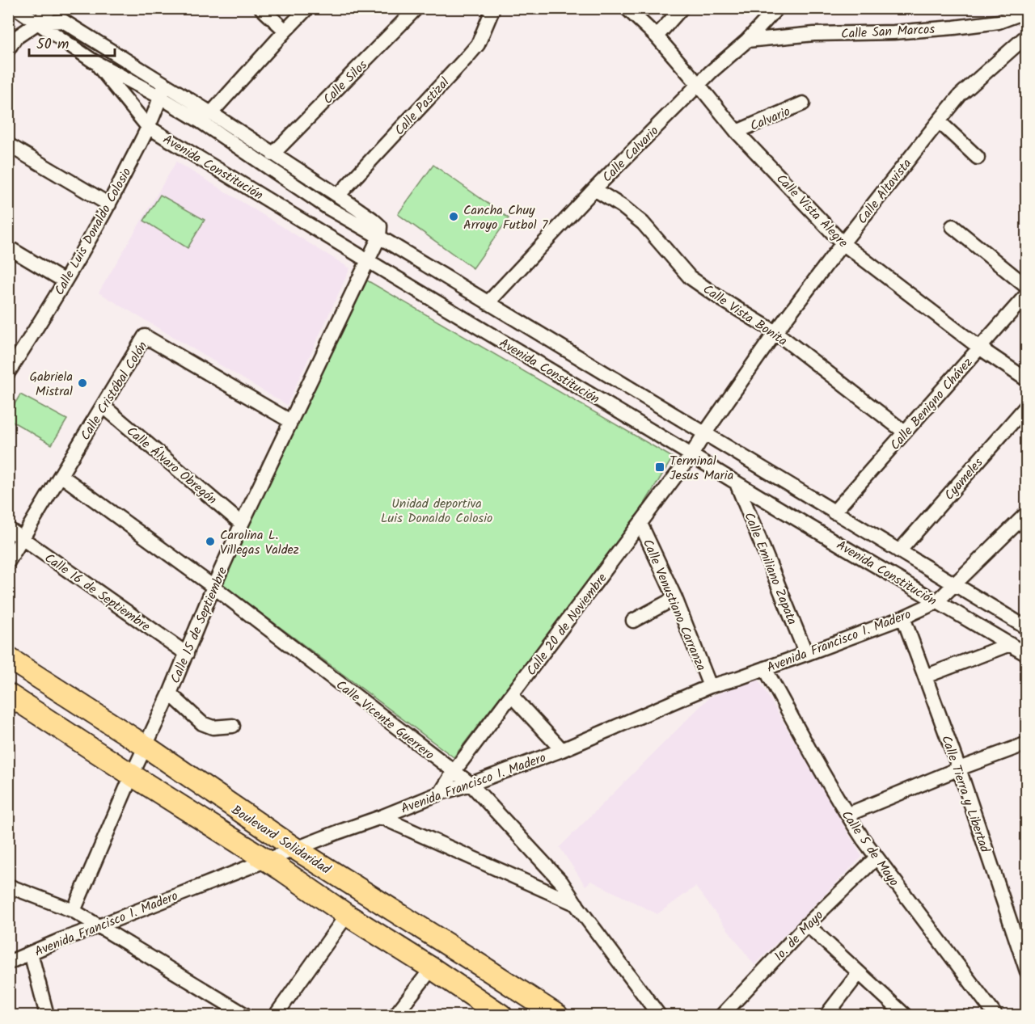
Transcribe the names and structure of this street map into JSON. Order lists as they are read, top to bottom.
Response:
{
  "streets": {
    "main road": ["Boulevard Solidaridad"],
    "street": [
      "Calle San Marcos",
      "Calle Silos",
      "Calle Pastizal",
      "Calvario",
      "Calle Calvario",
      "Avenida Constitución",
      "Calle Altavista",
      "Calle Vista Alegre",
      "Calle Luis Donaldo Colosio",
      "Calle Vista Bonita",
      "Calle Cristóbal Colón",
      "Calle Benigno Chávez",
      "Calle Álvaro Obregón",
      "Cyameles",
      "Calle Emiliano Zapata",
      "Calle 16 de Septiembre",
      "Calle Venustiano Carranza",
      "Calle 20 de Noviembre",
      "Calle 15 de Septiembre",
      "Avenida Francisco I. Madero",
      "Calle Vicente Guerrero",
      "Calle Tierra y Libertad",
      "Calle 5 de Mayo",
      "1o. de Mayo"
    ]
  },
  "crossings": [
    ["Calle San Marcos", "Calle Calvario"],
    ["Calvario", "Calle Vista Alegre"],
    ["Calle Calvario", "Avenida Constitución"],
    ["Calle Calvario", "Calle Vista Alegre"],
    ["Calle Calvario", "Calle Vista Bonita"],
    ["Avenida Constitución", "Calle Altavista"],
    ["Avenida Constitución", "Calle Luis Donaldo Colosio"],
    ["Avenida Constitución", "Calle Benigno Chávez"],
    ["Avenida Constitución", "Cyameles"],
    ["Avenida Constitución", "Calle Emiliano Zapata"],
    ["Avenida Constitución", "Calle 20 de Noviembre"],
    ["Avenida Constitución", "Calle 15 de Septiembre"],
    ["Avenida Constitución", "Avenida Francisco I. Madero"],
    ["Calle Altavista", "Calle Vista Alegre"],
    ["Calle Altavista", "Calle Vista Bonita"],
    ["Calle Altavista", "Calle 20 de Noviembre"],
    ["Calle Vista Alegre", "Calle Benigno Chávez"],
    ["Calle Vista Bonita", "Calle Benigno Chávez"],
    ["Calle Cristóbal Colón", "Calle Álvaro Obregón"],
    ["Calle Cristóbal Colón", "Calle 16 de Septiembre"],
    ["Calle Cristóbal Colón", "Calle 15 de Septiembre"],
    ["Calle Cristóbal Colón", "Calle Vicente Guerrero"],
    ["Calle Álvaro Obregón", "Calle 15 de Septiembre"],
    ["Calle Emiliano Zapata", "Avenida Francisco I. Madero"],
    ["Calle 16 de Septiembre", "Calle 15 de Septiembre"],
    ["Calle Venustiano Carranza", "Calle 20 de Noviembre"],
    ["Calle Venustiano Carranza", "Avenida Francisco I. Madero"],
    ["Calle 20 de Noviembre", "Avenida Francisco I. Madero"],
    ["Calle 20 de Noviembre", "Calle Vicente Guerrero"],
    ["Calle 15 de Septiembre", "Calle Vicente Guerrero"],
    ["Calle 15 de Septiembre", "Boulevard Solidaridad"],
    ["Avenida Francisco I. Madero", "Calle Vicente Guerrero"],
    ["Avenida Francisco I. Madero", "Calle Tierra y Libertad"],
    ["Avenida Francisco I. Madero", "Boulevard Solidaridad"],
    ["Avenida Francisco I. Madero", "Calle 5 de Mayo"],
    ["Calle 5 de Mayo", "1o. de Mayo"]
  ],
  "parks": ["Unidad deportiva Luis Donaldo Colosio"],
  "places": {
    "other": ["Cancha Chuy Arroyo Futbol 7", "Gabriela Mistral", "Carolina L. Villegas Valdez"],
    "transit": ["Terminal Jesus Maria"]
  },
  "scale_bar": "50 m"
}
